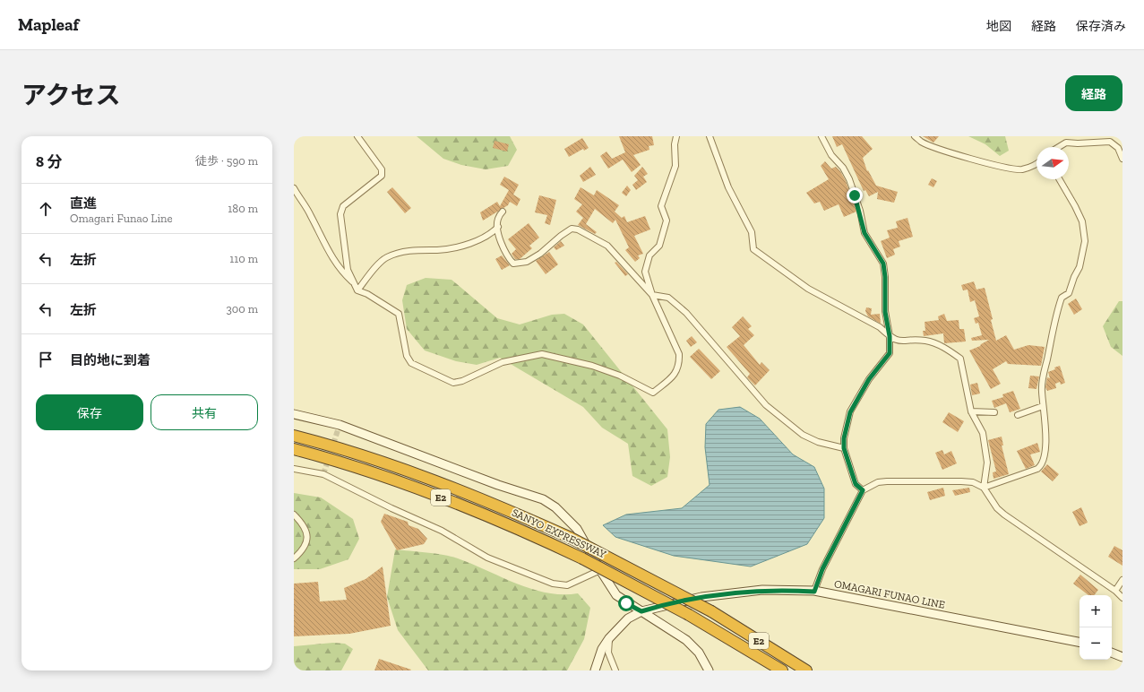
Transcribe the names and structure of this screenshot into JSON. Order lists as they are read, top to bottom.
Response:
{
  "streets": {
    "highway": ["E2", "SANYO EXPRESSWAY"],
    "main road": ["OMAGARI FUNAO LINE"]
  },
  "north": "right",
  "page": {
    "header": "Mapleaf",
    "nav": ["地図", "経路", "保存済み"],
    "title": "アクセス",
    "buttons": [
      "経路",
      ["保存", "共有"]
    ],
    "heading": ["8 分", "徒歩 · 590 m"],
    "list": [
      ["直進", "Omagari Funao Line", "180 m"],
      ["左折", "110 m"],
      ["左折", "300 m"],
      "目的地に到着"
    ],
    "map_buttons": ["+", "−"]
  }
}
